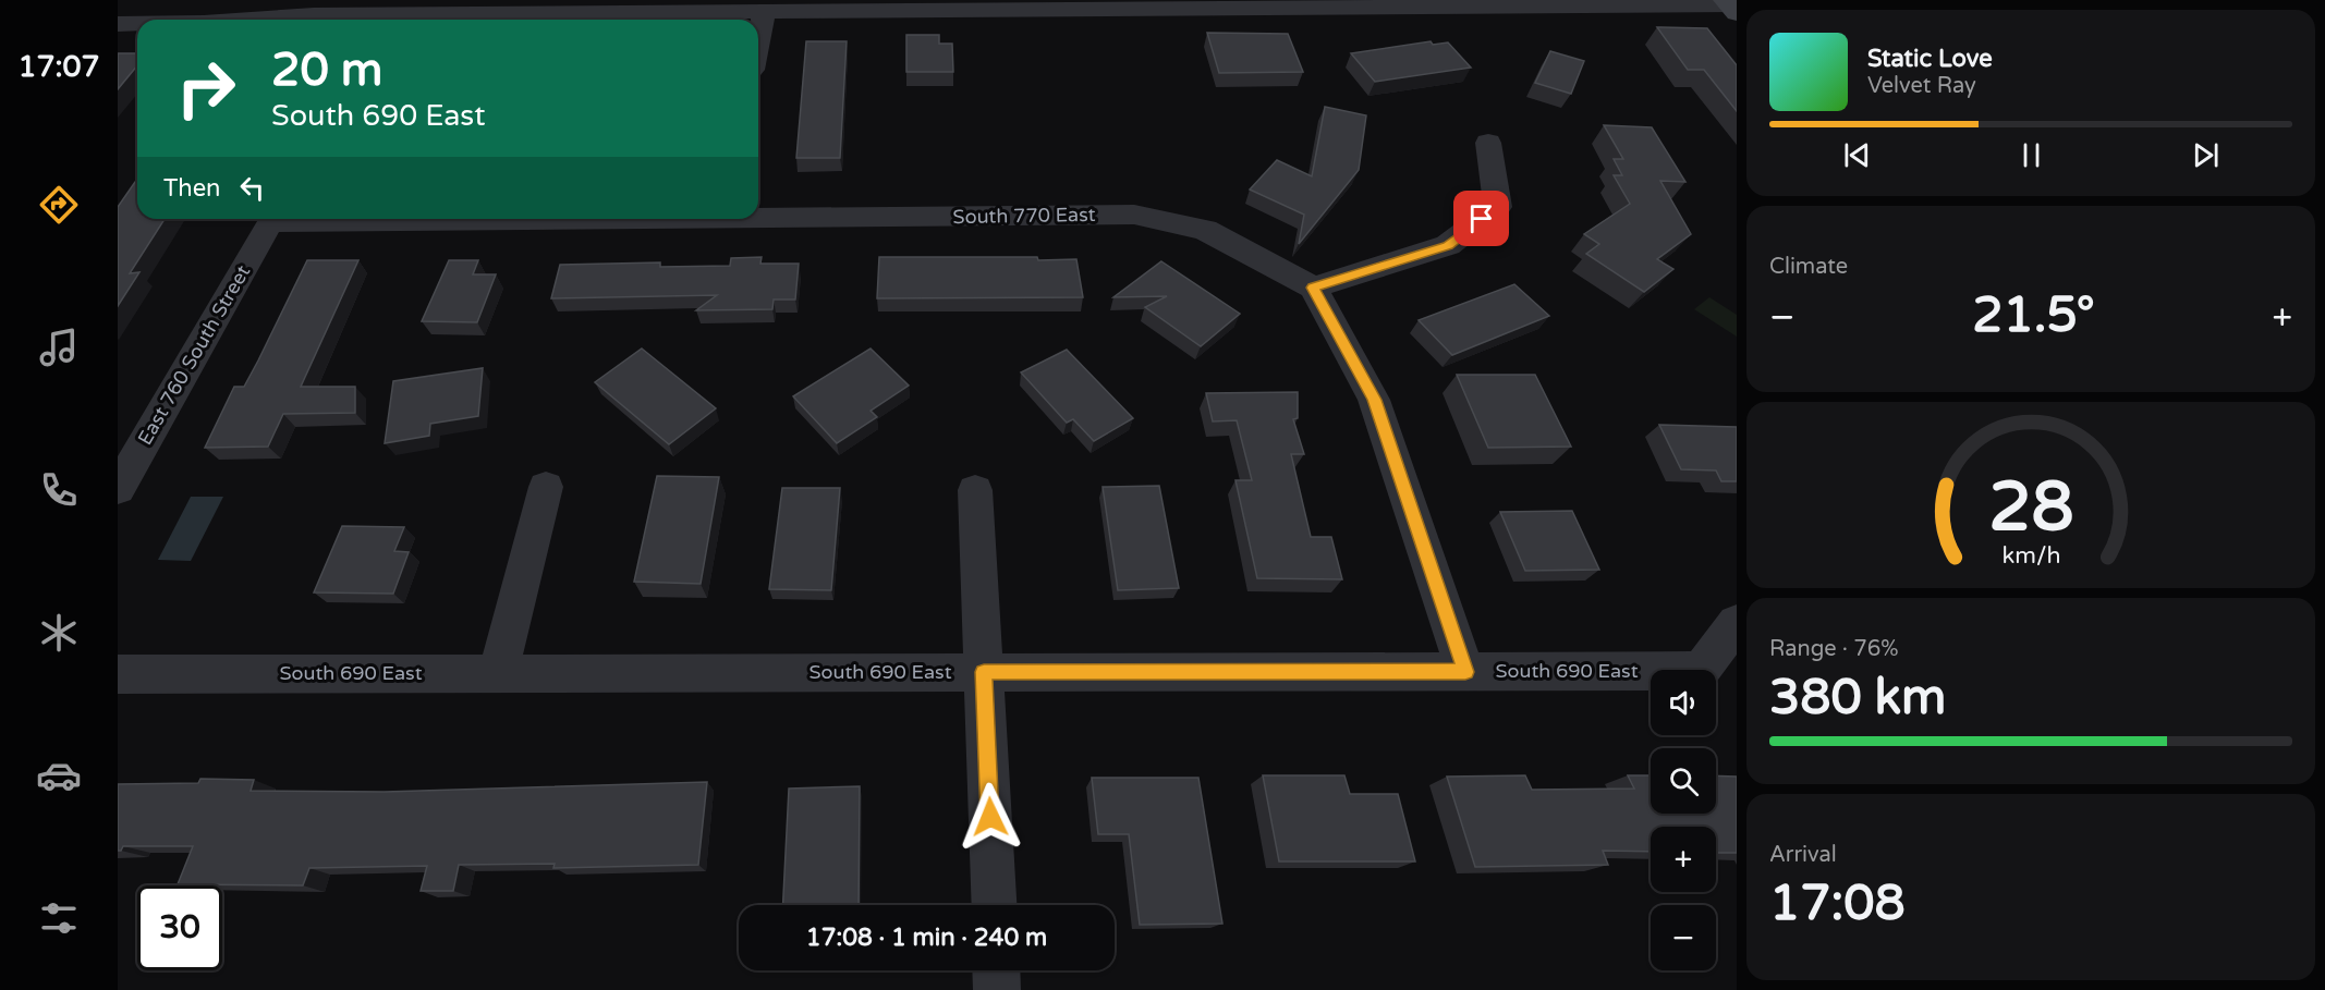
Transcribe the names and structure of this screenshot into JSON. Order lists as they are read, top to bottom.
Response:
{
  "streets": {
    "street": ["South 770 East", "East 760 South Street", "South 690 East"]
  },
  "crossings": [
    ["South 770 East", "East 760 South Street"]
  ],
  "page": {
    "tabs": "17:07",
    "turn": ["20 m", "South 690 East"],
    "song": ["Static Love", "Velvet Ray"],
    "then": "Then",
    "tile": [
      "Climate",
      ["Range · 76%", "380 km"],
      ["Arrival", "17:08"]
    ],
    "heat": ["−", "21.5°", "+"],
    "map_buttons": ["+", "−"],
    "limit": "30",
    "trip": "17:08 · 1 min · 240 m",
    "gauge": ["28", "km/h"]
  }
}
